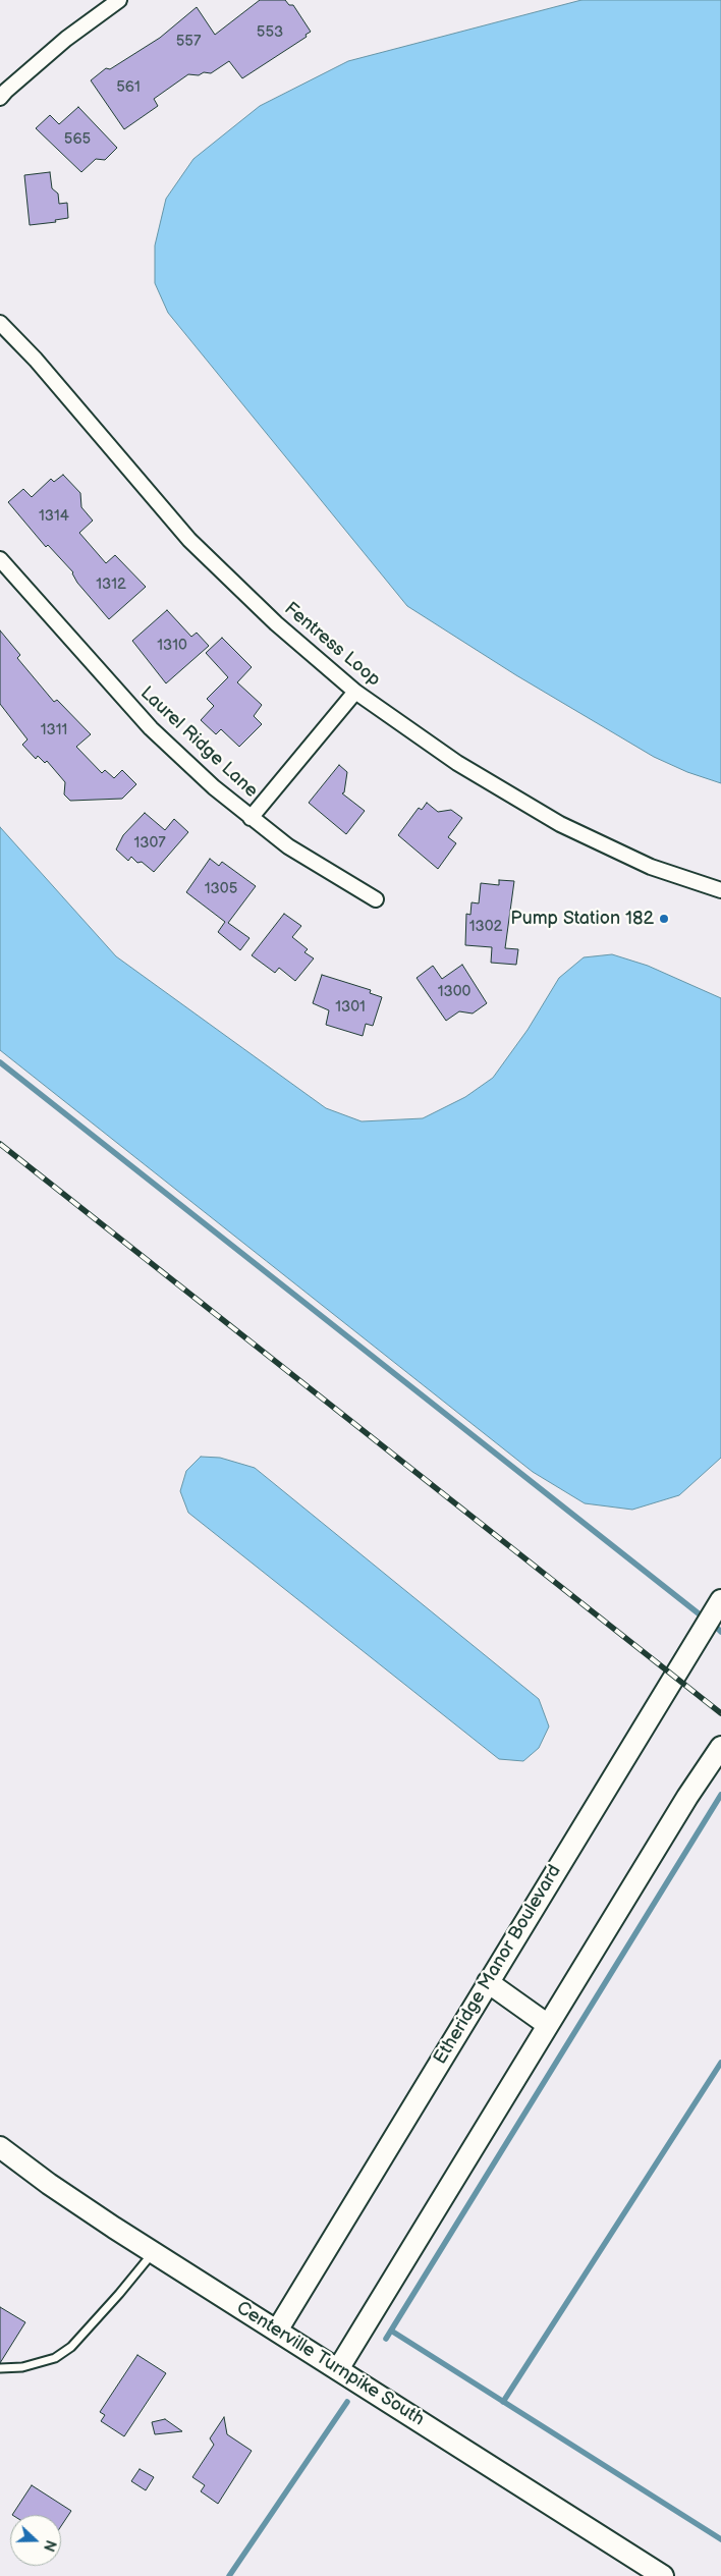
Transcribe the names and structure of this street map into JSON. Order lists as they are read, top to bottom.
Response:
{
  "streets": {
    "main road": ["Etheridge Manor Boulevard", "Centerville Turnpike South"],
    "street": ["Fentress Loop", "Laurel Ridge Lane"]
  },
  "crossings": [
    ["Etheridge Manor Boulevard", "Centerville Turnpike South"]
  ],
  "places": ["Pump Station 182"],
  "house_numbers": [
    "553",
    "557",
    "561",
    "565",
    "1314",
    "1312",
    "1310",
    "1311",
    "1307",
    "1305",
    "1302",
    "1300",
    "1301"
  ],
  "north": "right"
}
